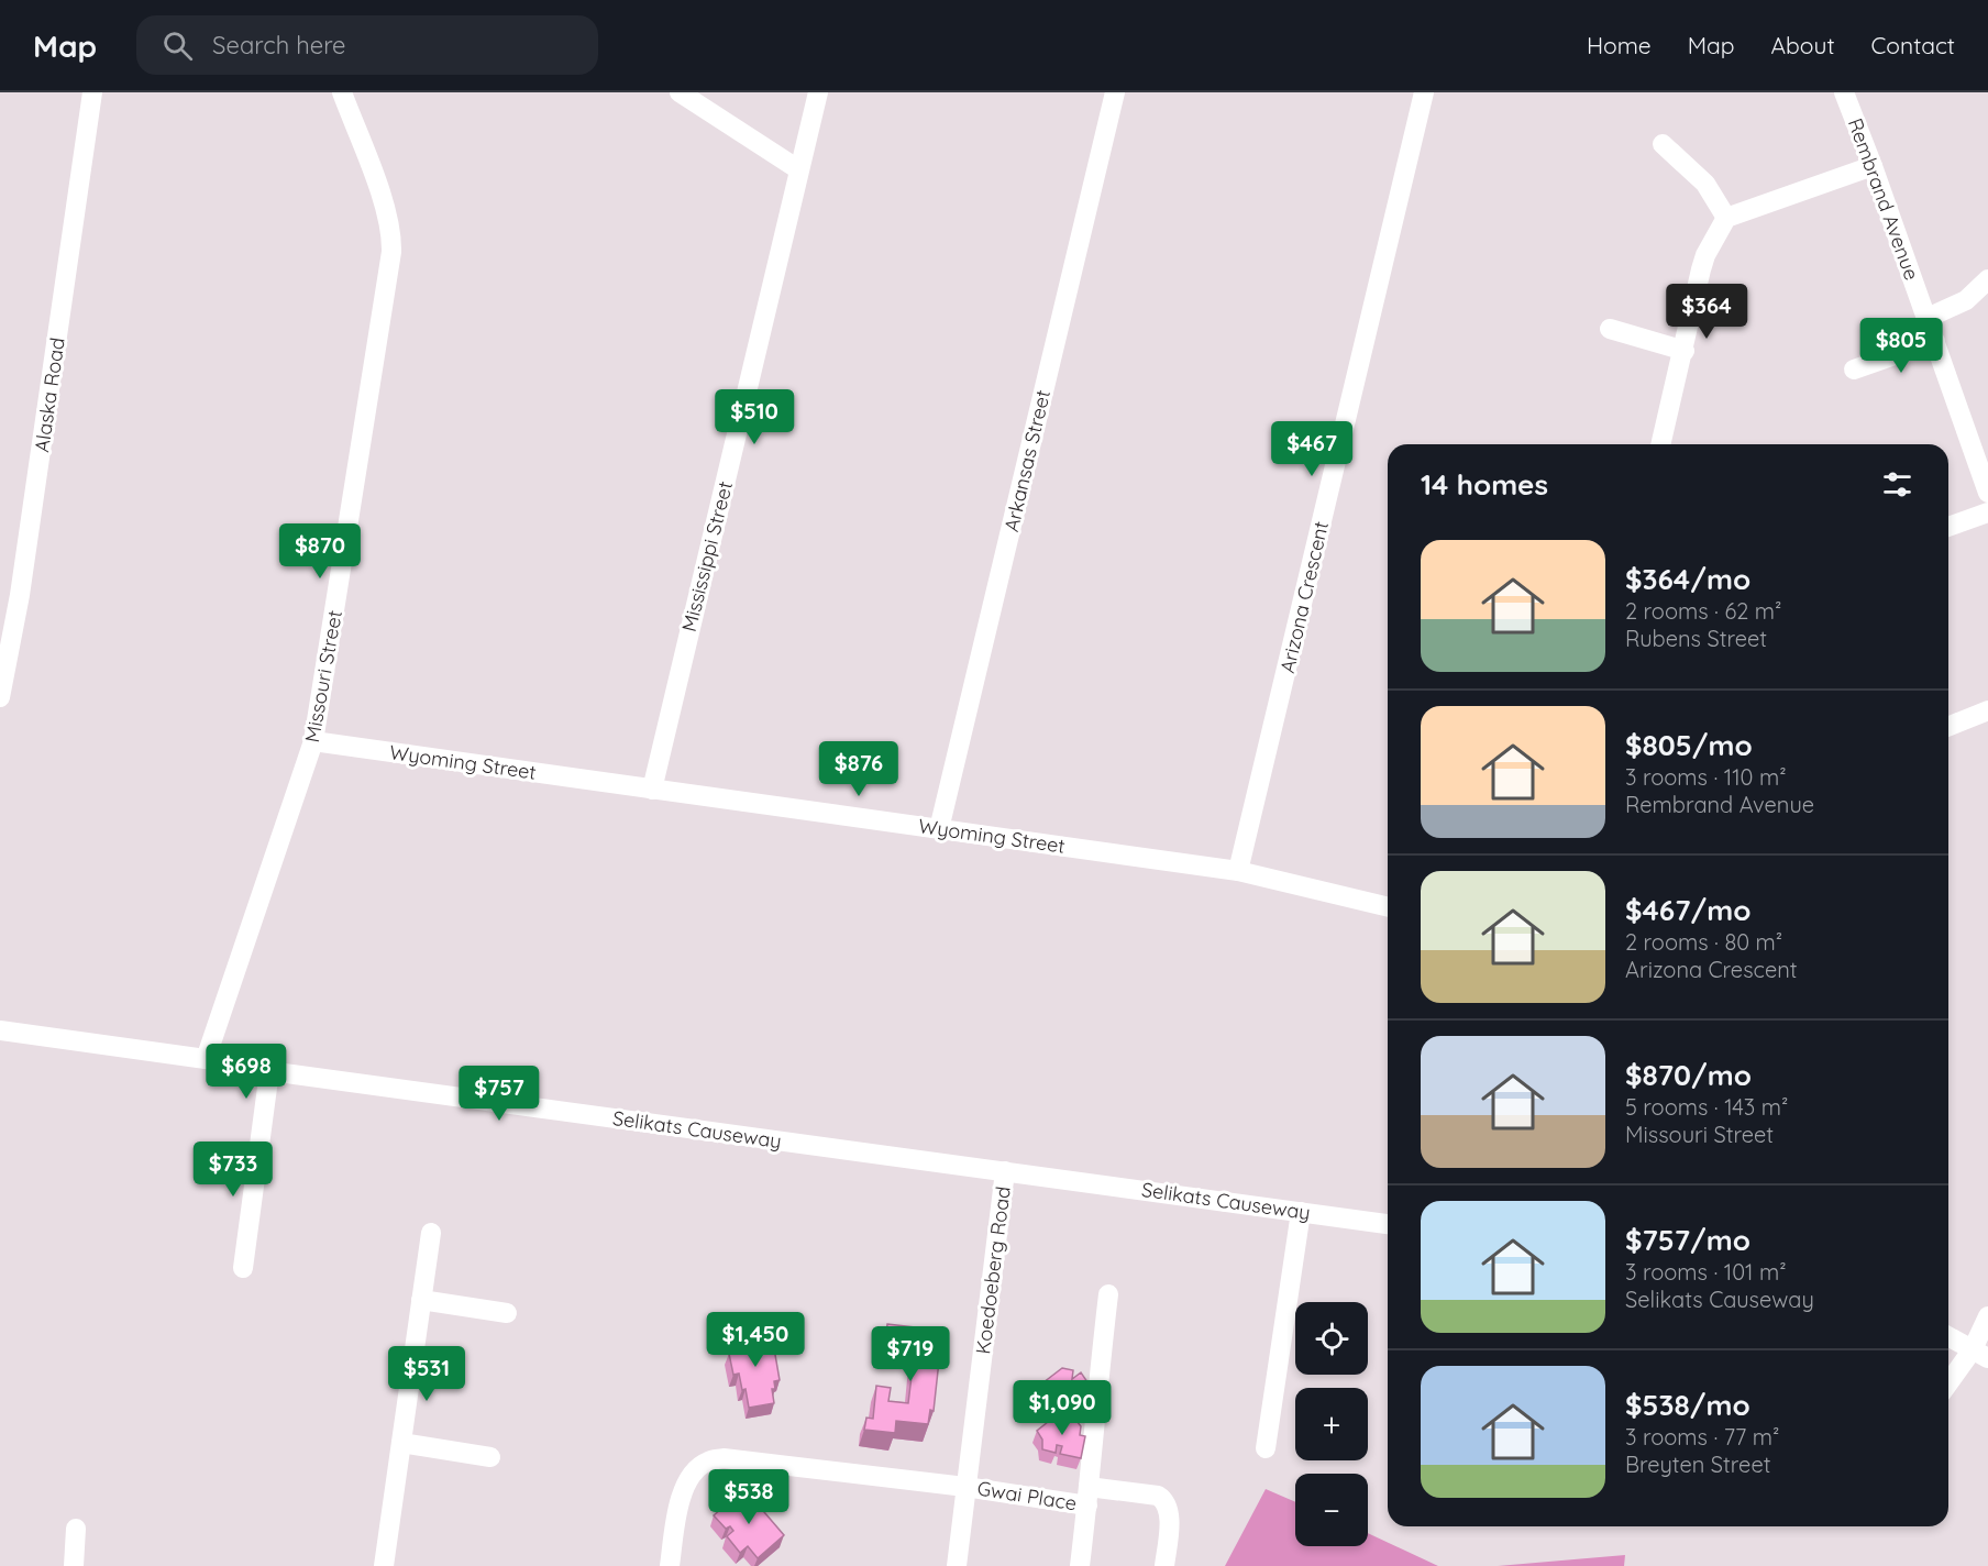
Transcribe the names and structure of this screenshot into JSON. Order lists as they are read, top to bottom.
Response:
{
  "streets": {
    "street": [
      "Rembrand Avenue",
      "Alaska Road",
      "Arkansas Street",
      "Mississippi Street",
      "Arizona Crescent",
      "Missouri Street",
      "Wyoming Street",
      "Selikats Causeway",
      "Koedoeberg Road",
      "Gwai Place"
    ]
  },
  "crossings": [
    ["Arkansas Street", "Wyoming Street"],
    ["Mississippi Street", "Wyoming Street"],
    ["Arizona Crescent", "Wyoming Street"],
    ["Missouri Street", "Wyoming Street"],
    ["Missouri Street", "Selikats Causeway"],
    ["Selikats Causeway", "Koedoeberg Road"],
    ["Koedoeberg Road", "Gwai Place"]
  ],
  "page": {
    "header": "Map",
    "search": "Search here",
    "nav": [
      "Home",
      "Map",
      "About",
      "Contact"
    ],
    "price": [
      "$364",
      "$805",
      "$510",
      "$467",
      "$870",
      "$876",
      "$698",
      "$757",
      "$733",
      "$1,450",
      "$719",
      "$531",
      "$1,090",
      "$538"
    ],
    "heading": "14 homes",
    "list": [
      {
        "name": "$364/mo",
        "note": "2 rooms · 62 m² · Rubens Street"
      },
      {
        "name": "$805/mo",
        "note": "3 rooms · 110 m² · Rembrand Avenue"
      },
      {
        "name": "$467/mo",
        "note": "2 rooms · 80 m² · Arizona Crescent"
      },
      {
        "name": "$870/mo",
        "note": "5 rooms · 143 m² · Missouri Street"
      },
      {
        "name": "$757/mo",
        "note": "3 rooms · 101 m² · Selikats Causeway"
      },
      {
        "name": "$538/mo",
        "note": "3 rooms · 77 m² · Breyten Street"
      }
    ],
    "map_buttons": ["+", "−"]
  }
}
